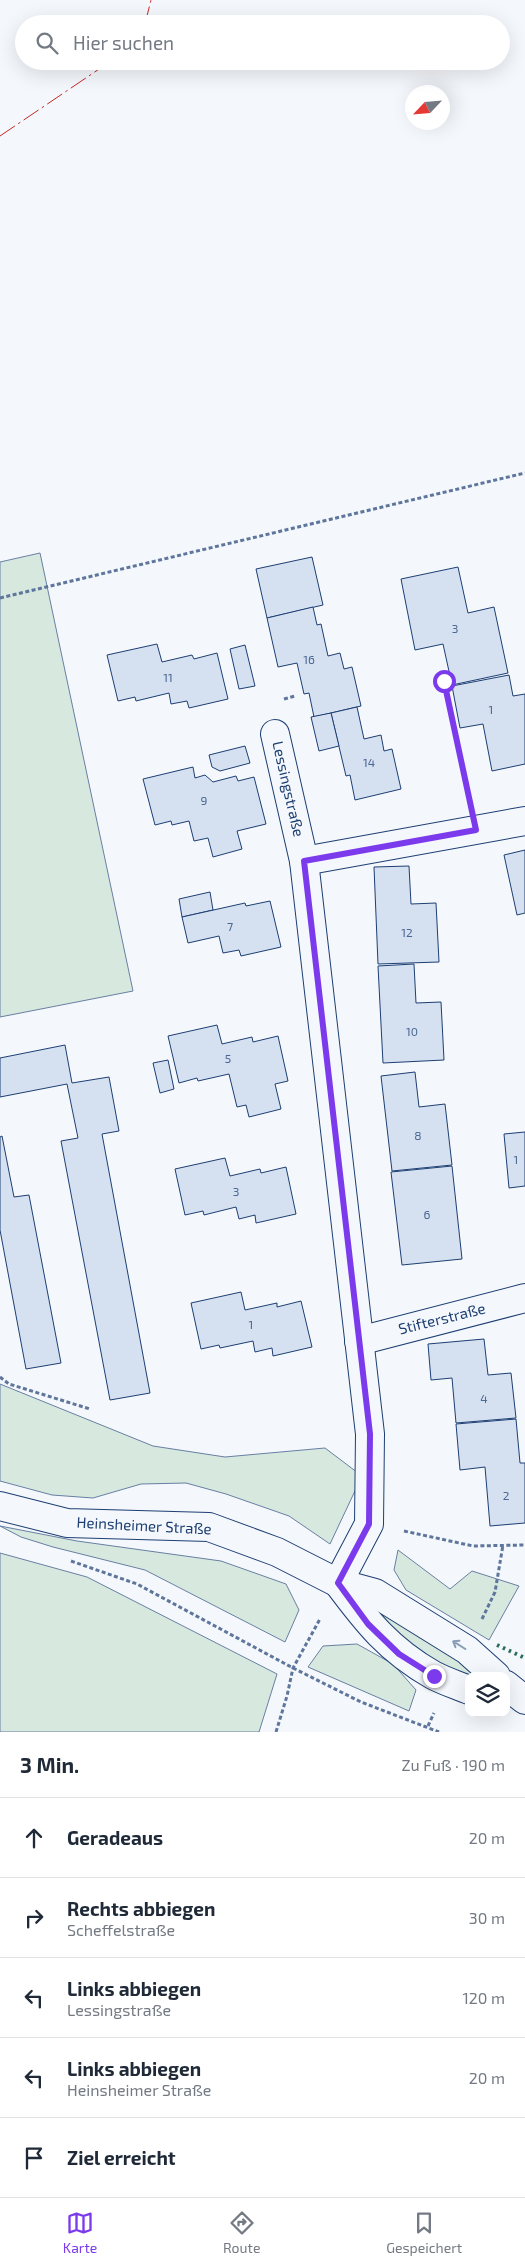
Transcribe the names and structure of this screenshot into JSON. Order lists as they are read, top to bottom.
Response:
{
  "streets": {
    "street": ["Lessingstraße", "Stifterstraße", "Heinsheimer Straße"]
  },
  "crossings": [
    ["Lessingstraße", "Stifterstraße"],
    ["Lessingstraße", "Heinsheimer Straße"]
  ],
  "house_numbers": [
    "3",
    "16",
    "11",
    "1",
    "14",
    "9",
    "7",
    "12",
    "10",
    "5",
    "8",
    "1",
    "3",
    "6",
    "1",
    "4",
    "2"
  ],
  "north": "bottom left",
  "page": {
    "search": "Hier suchen",
    "heading": ["3 Min.", "Zu Fuß · 190 m"],
    "list": [
      ["Geradeaus", "20 m"],
      ["Rechts abbiegen", "Scheffelstraße", "30 m"],
      ["Links abbiegen", "Lessingstraße", "120 m"],
      ["Links abbiegen", "Heinsheimer Straße", "20 m"],
      "Ziel erreicht"
    ],
    "nav": ["Karte", "Route", "Gespeichert"]
  }
}
